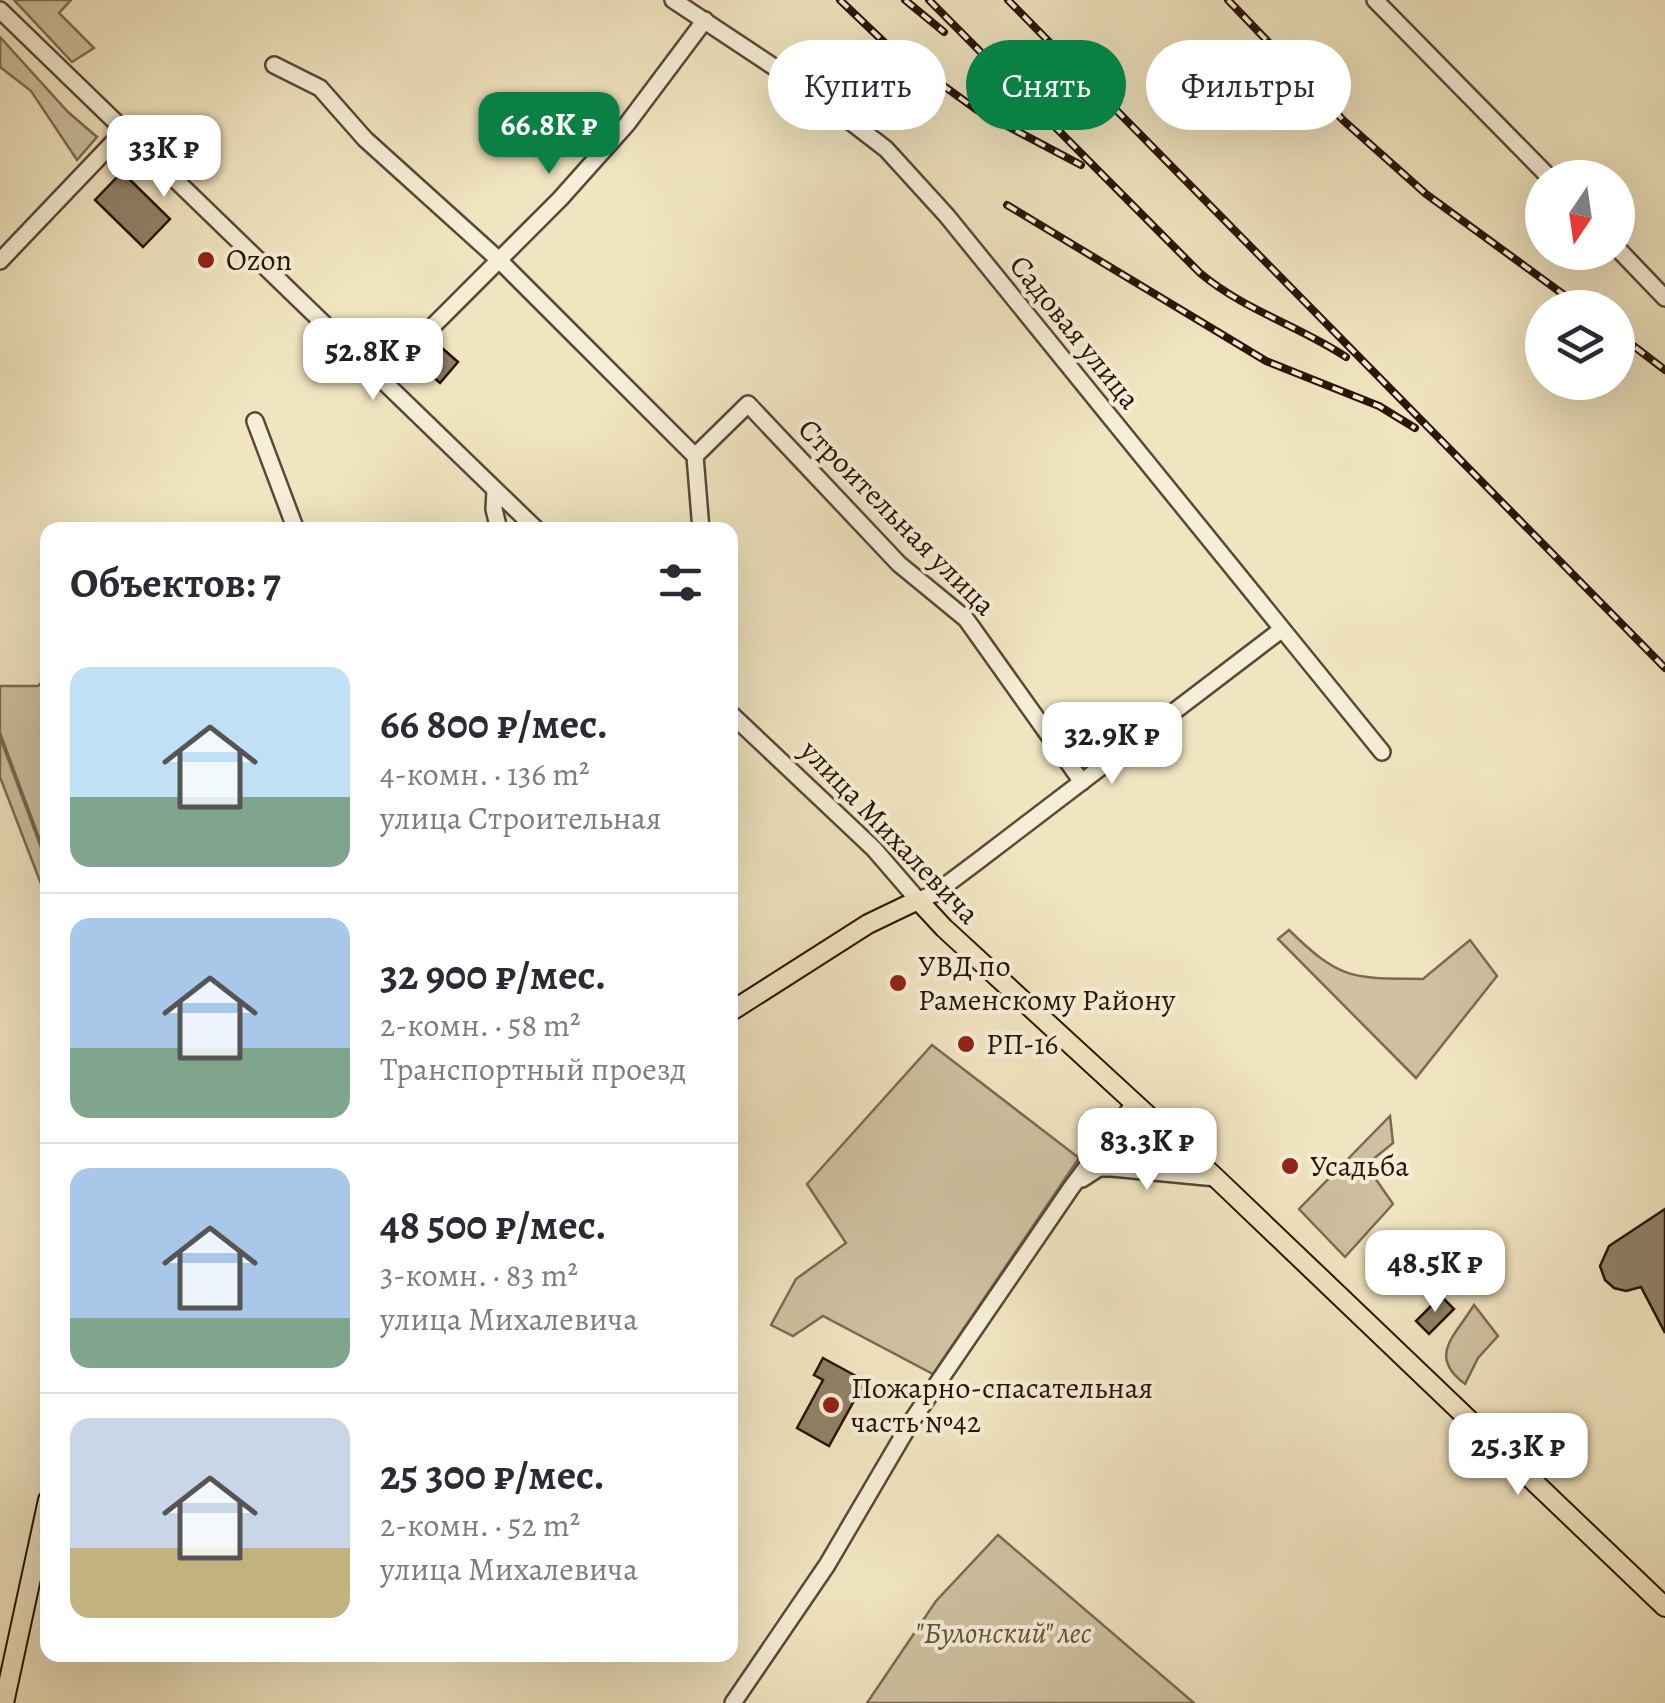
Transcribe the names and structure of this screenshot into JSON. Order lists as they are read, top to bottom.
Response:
{
  "streets": {
    "main road": ["улица Михалевича"],
    "street": ["Садовая улица", "Строительная улица"]
  },
  "parks": ["\"Булонский\" лес"],
  "places": [
    "Ozon",
    "УВД по Раменскому Району",
    "РП-16",
    "Усадьба",
    "Пожарно-спасательная часть №42"
  ],
  "north": "bottom",
  "page": {
    "chip": ["Купить", "Снять", "Фильтры"],
    "price": [
      "66.8K ₽",
      "33K ₽",
      "52.8K ₽",
      "32.9K ₽",
      "83.3K ₽",
      "48.5K ₽",
      "25.3K ₽"
    ],
    "heading": "Объектов: 7",
    "list": [
      {
        "name": "66 800 ₽/мес.",
        "note": "4-комн. · 136 m² · улица Строительная"
      },
      {
        "name": "32 900 ₽/мес.",
        "note": "2-комн. · 58 m² · Транспортный проезд"
      },
      {
        "name": "48 500 ₽/мес.",
        "note": "3-комн. · 83 m² · улица Михалевича"
      },
      {
        "name": "25 300 ₽/мес.",
        "note": "2-комн. · 52 m² · улица Михалевича"
      }
    ]
  }
}
